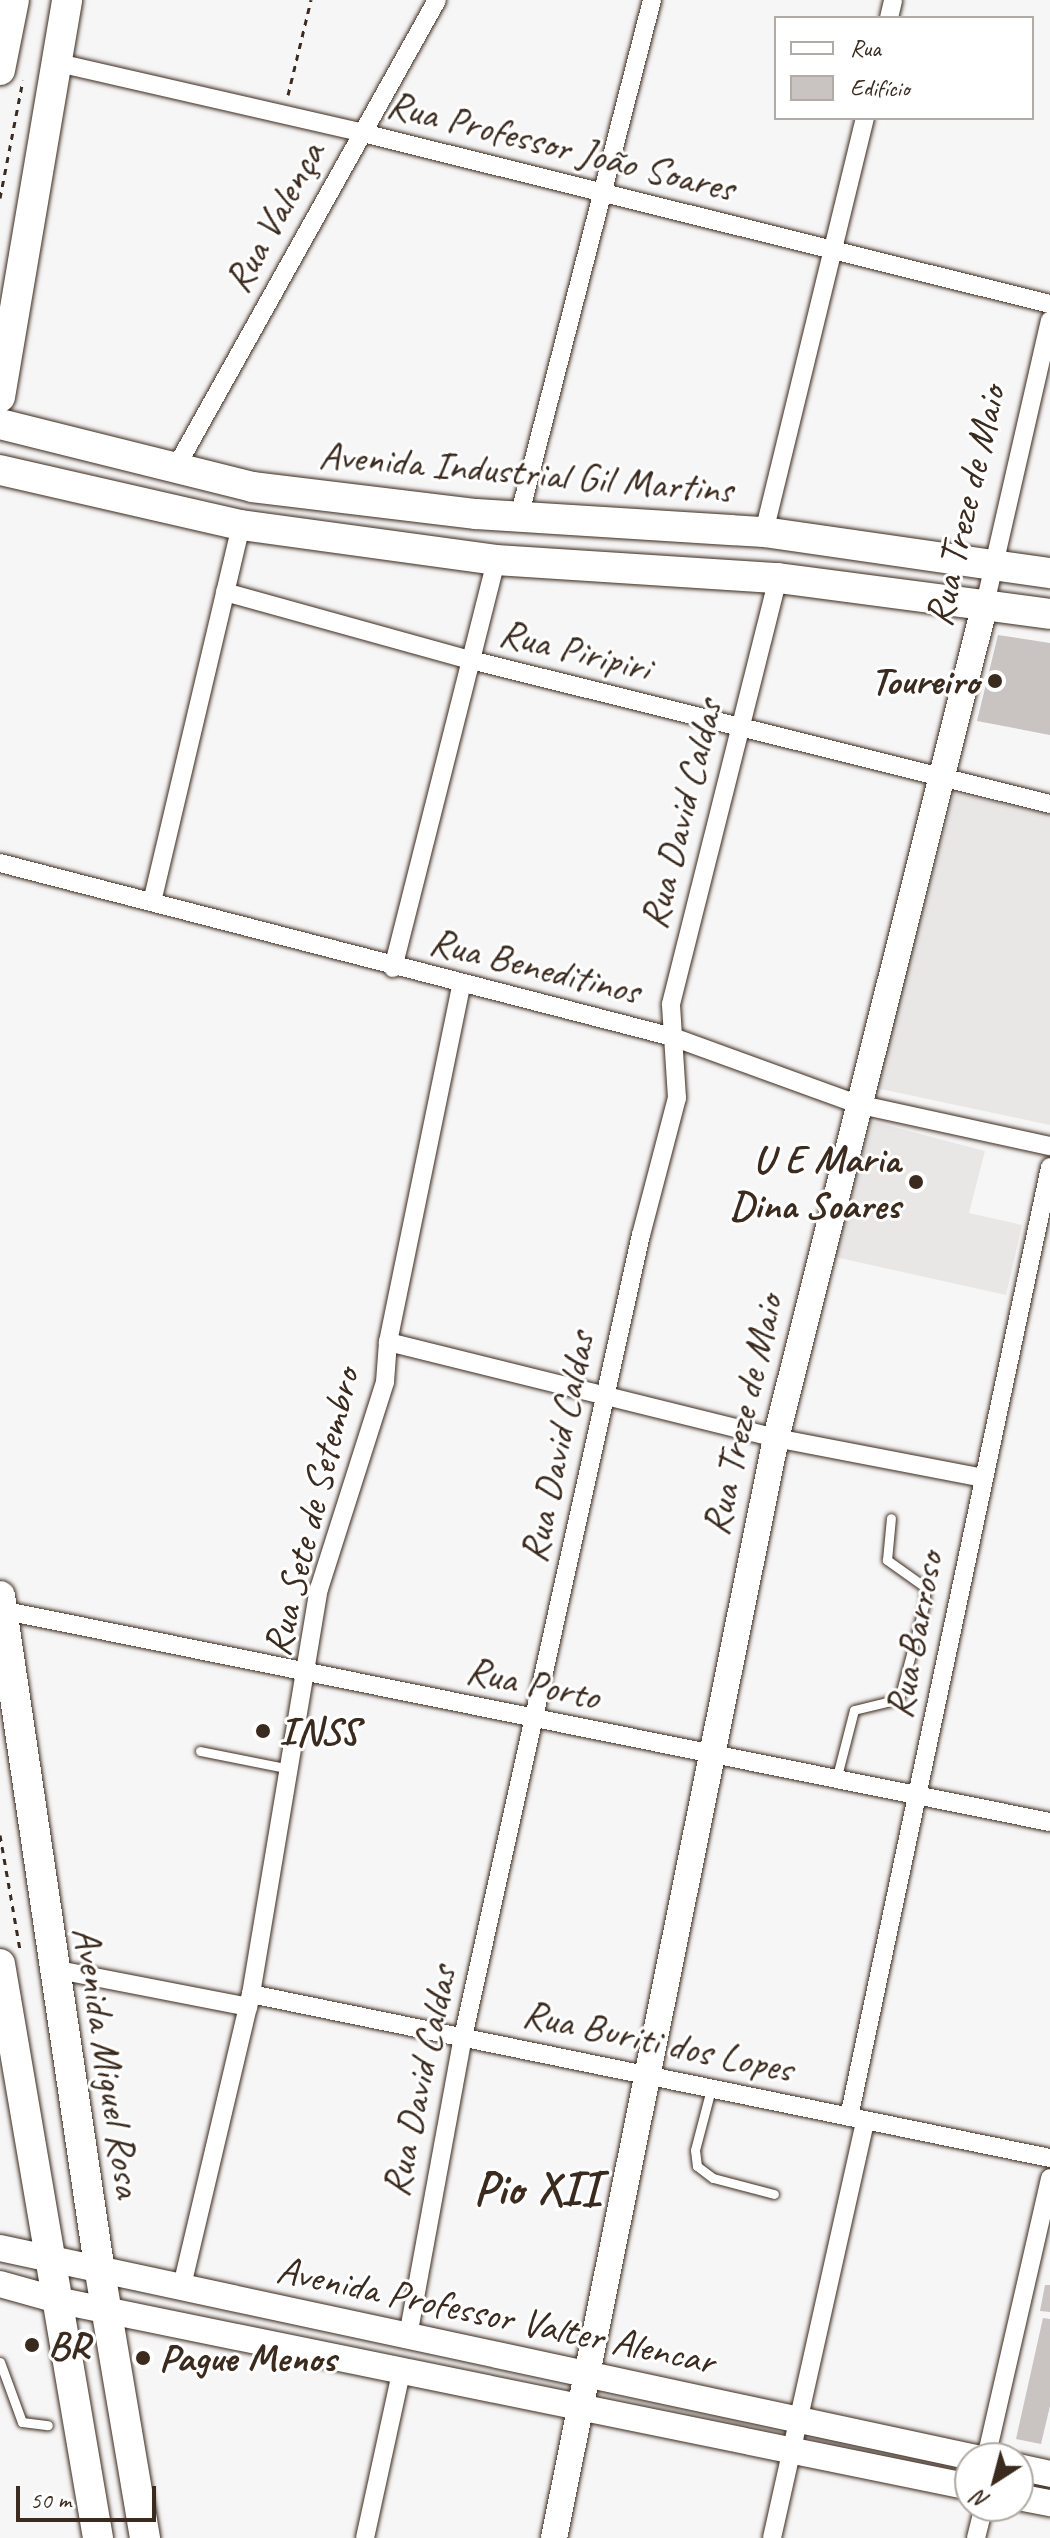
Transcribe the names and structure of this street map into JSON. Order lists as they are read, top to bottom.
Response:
{
  "streets": {
    "main road": [
      "Avenida Industrial Gil Martins",
      "Rua Treze de Maio",
      "Avenida Miguel Rosa",
      "Avenida Professor Valter Alencar"
    ],
    "street": [
      "Rua Professor João Soares",
      "Rua Valença",
      "Rua Piripiri",
      "Rua David Caldas",
      "Rua Beneditinos",
      "Rua Sete de Setembro",
      "Rua Barroso",
      "Rua Porto",
      "Rua Buriti dos Lopes"
    ]
  },
  "crossings": [
    ["Rua Professor João Soares", "Rua Valença"],
    ["Rua Valença", "Avenida Industrial Gil Martins"],
    ["Avenida Industrial Gil Martins", "Rua Treze de Maio"],
    ["Avenida Industrial Gil Martins", "Rua David Caldas"],
    ["Rua Treze de Maio", "Rua Piripiri"],
    ["Rua Treze de Maio", "Rua Beneditinos"],
    ["Rua Treze de Maio", "Rua Porto"],
    ["Rua Treze de Maio", "Rua Buriti dos Lopes"],
    ["Rua Treze de Maio", "Avenida Professor Valter Alencar"],
    ["Rua Piripiri", "Rua David Caldas"],
    ["Rua David Caldas", "Rua Beneditinos"],
    ["Rua David Caldas", "Rua Porto"],
    ["Rua David Caldas", "Rua Buriti dos Lopes"],
    ["Rua David Caldas", "Avenida Professor Valter Alencar"],
    ["Rua Beneditinos", "Rua Sete de Setembro"],
    ["Rua Sete de Setembro", "Rua Porto"],
    ["Rua Sete de Setembro", "Rua Buriti dos Lopes"],
    ["Rua Sete de Setembro", "Avenida Professor Valter Alencar"],
    ["Rua Barroso", "Rua Porto"],
    ["Rua Barroso", "Rua Buriti dos Lopes"],
    ["Rua Barroso", "Avenida Professor Valter Alencar"],
    ["Rua Porto", "Avenida Miguel Rosa"],
    ["Rua Buriti dos Lopes", "Avenida Miguel Rosa"],
    ["Avenida Miguel Rosa", "Avenida Professor Valter Alencar"]
  ],
  "districts": ["Pio XII"],
  "places": [
    "Toureiro",
    "U E Maria Dina Soares",
    "INSS",
    "BR",
    "Pague Menos"
  ],
  "legend": ["Rua", "Edifício"],
  "scale_bar": "50 m",
  "north": "bottom left"
}
